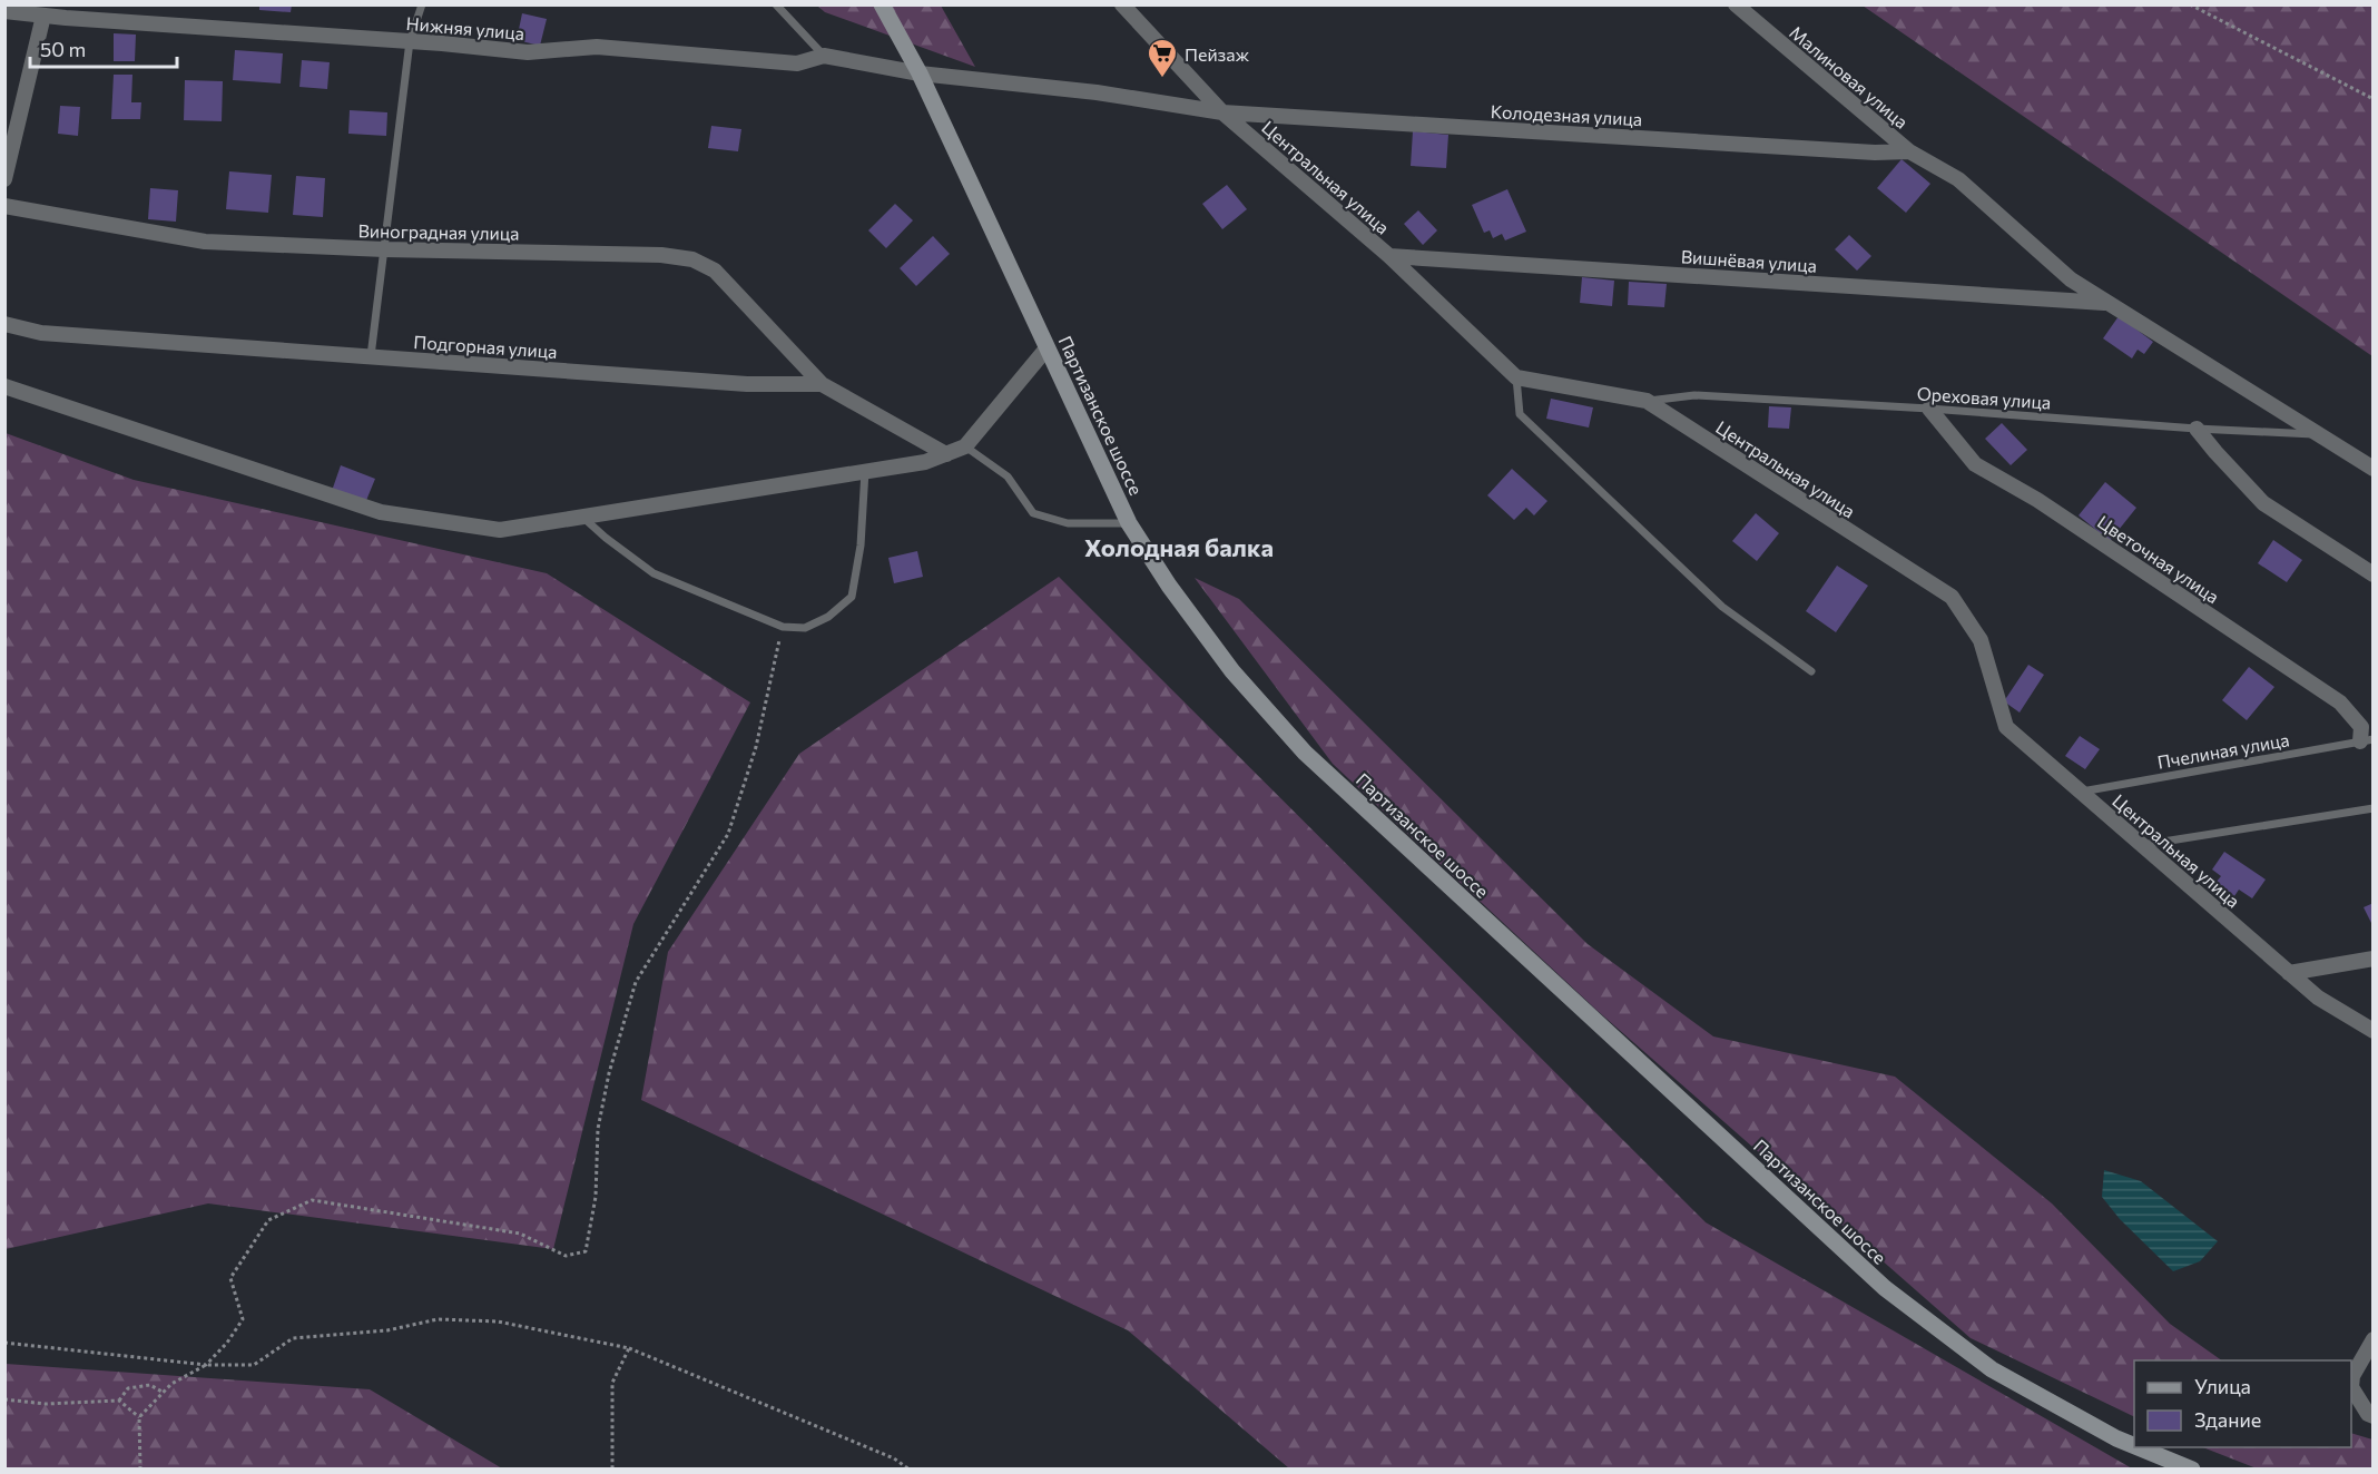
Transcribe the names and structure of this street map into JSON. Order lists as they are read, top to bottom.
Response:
{
  "streets": {
    "main road": ["Партизанское шоссе"],
    "street": [
      "Нижняя улица",
      "Малиновая улица",
      "Колодезная улица",
      "Центральная улица",
      "Виноградная улица",
      "Вишнёвая улица",
      "Подгорная улица",
      "Цветочная улица"
    ],
    "lane": ["Ореховая улица", "Пчелиная улица"]
  },
  "crossings": [
    ["Нижняя улица", "Колодезная улица"],
    ["Нижняя улица", "Партизанское шоссе"],
    ["Малиновая улица", "Колодезная улица"],
    ["Малиновая улица", "Вишнёвая улица"],
    ["Малиновая улица", "Ореховая улица"],
    ["Колодезная улица", "Центральная улица"],
    ["Колодезная улица", "Партизанское шоссе"],
    ["Центральная улица", "Вишнёвая улица"],
    ["Центральная улица", "Ореховая улица"],
    ["Центральная улица", "Пчелиная улица"],
    ["Виноградная улица", "Подгорная улица"],
    ["Ореховая улица", "Цветочная улица"],
    ["Цветочная улица", "Пчелиная улица"]
  ],
  "districts": ["Холодная балка"],
  "places": {
    "supermarket": ["Пейзаж"]
  },
  "legend": ["Улица", "Здание"],
  "scale_bar": "50 m"
}
